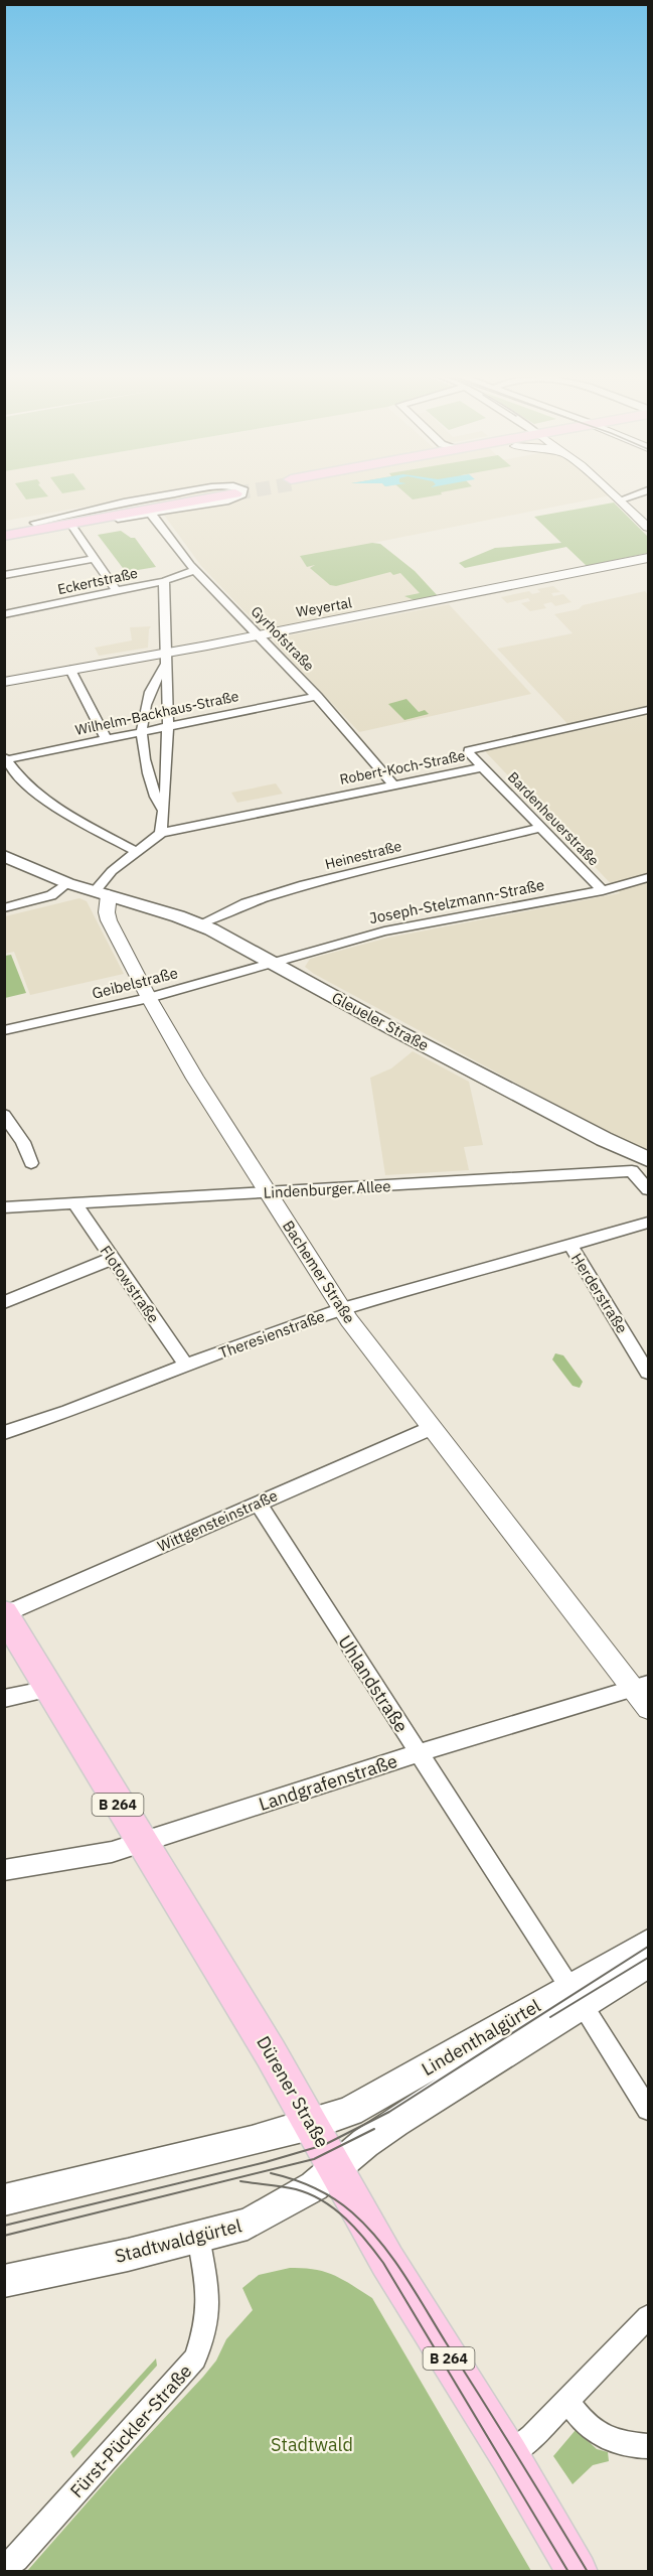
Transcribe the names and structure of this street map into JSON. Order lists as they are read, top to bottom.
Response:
{
  "streets": {
    "main road": [
      "Gleueler Straße",
      "B 264",
      "Lindenthalgürtel",
      "Dürener Straße",
      "Stadtwaldgürtel"
    ],
    "street": [
      "Eckertstraße",
      "Weyertal",
      "Gyrhofstraße",
      "Wilhelm-Backhaus-Straße",
      "Robert-Koch-Straße",
      "Bardenheuerstraße",
      "Heinestraße",
      "Joseph-Stelzmann-Straße",
      "Geibelstraße",
      "Lindenburger Allee",
      "Bachemer Straße",
      "Flotowstraße",
      "Herderstraße",
      "Theresienstraße",
      "Wittgensteinstraße",
      "Uhlandstraße",
      "Landgrafenstraße",
      "Fürst-Pückler-Straße"
    ]
  },
  "crossings": [
    ["Eckertstraße", "Gyrhofstraße"],
    ["Weyertal", "Gyrhofstraße"],
    ["Gyrhofstraße", "Wilhelm-Backhaus-Straße"],
    ["Gyrhofstraße", "Robert-Koch-Straße"],
    ["Robert-Koch-Straße", "Bardenheuerstraße"],
    ["Bardenheuerstraße", "Heinestraße"],
    ["Bardenheuerstraße", "Joseph-Stelzmann-Straße"],
    ["Heinestraße", "Gleueler Straße"],
    ["Joseph-Stelzmann-Straße", "Geibelstraße"],
    ["Joseph-Stelzmann-Straße", "Gleueler Straße"],
    ["Geibelstraße", "Gleueler Straße"],
    ["Geibelstraße", "Bachemer Straße"],
    ["Gleueler Straße", "Lindenburger Allee"],
    ["Gleueler Straße", "Bachemer Straße"],
    ["Lindenburger Allee", "Bachemer Straße"],
    ["Lindenburger Allee", "Flotowstraße"],
    ["Bachemer Straße", "Theresienstraße"],
    ["Bachemer Straße", "Wittgensteinstraße"],
    ["Bachemer Straße", "Landgrafenstraße"],
    ["Flotowstraße", "Theresienstraße"],
    ["Herderstraße", "Theresienstraße"],
    ["Wittgensteinstraße", "Uhlandstraße"],
    ["Wittgensteinstraße", "Dürener Straße"],
    ["Uhlandstraße", "Landgrafenstraße"],
    ["Uhlandstraße", "Lindenthalgürtel"],
    ["Landgrafenstraße", "Dürener Straße"],
    ["Lindenthalgürtel", "Dürener Straße"],
    ["Lindenthalgürtel", "Stadtwaldgürtel"],
    ["Dürener Straße", "Stadtwaldgürtel"],
    ["Stadtwaldgürtel", "Fürst-Pückler-Straße"]
  ],
  "parks": ["Stadtwald"]
}
